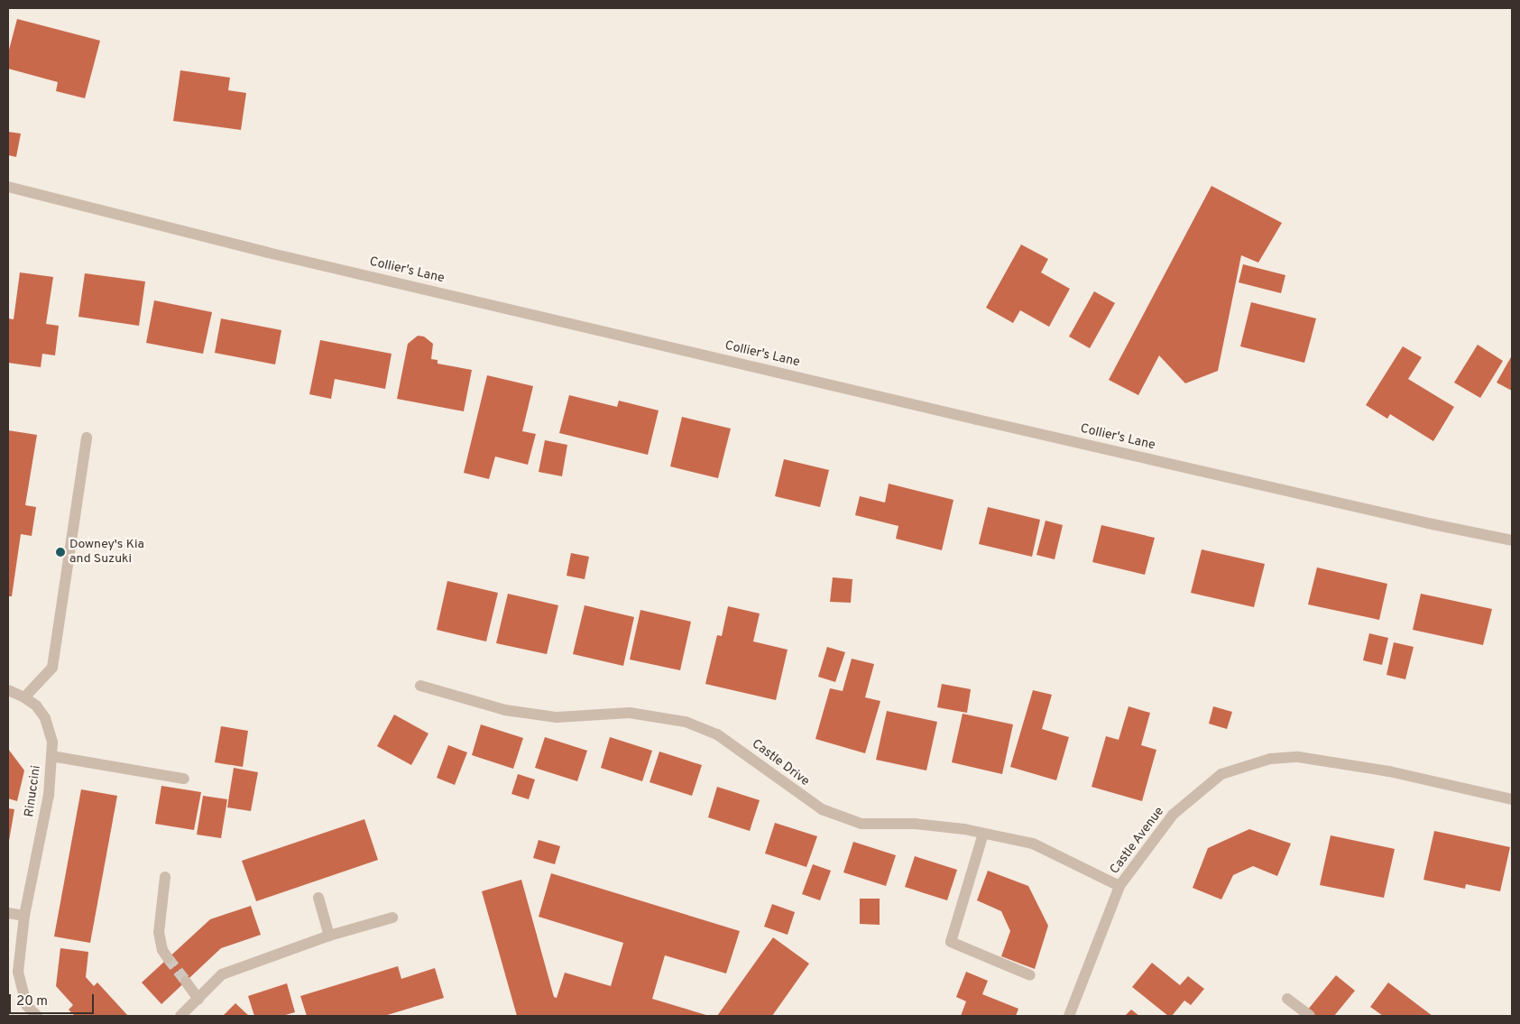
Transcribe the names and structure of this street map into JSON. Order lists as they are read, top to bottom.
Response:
{
  "streets": {
    "street": [
      "Collier's Lane",
      "Castle Drive",
      "Rinuccini",
      "Castle Avenue"
    ]
  },
  "crossings": [
    ["Castle Drive", "Castle Avenue"]
  ],
  "places": ["Downey's Kia and Suzuki"],
  "scale_bar": "20 m"
}
